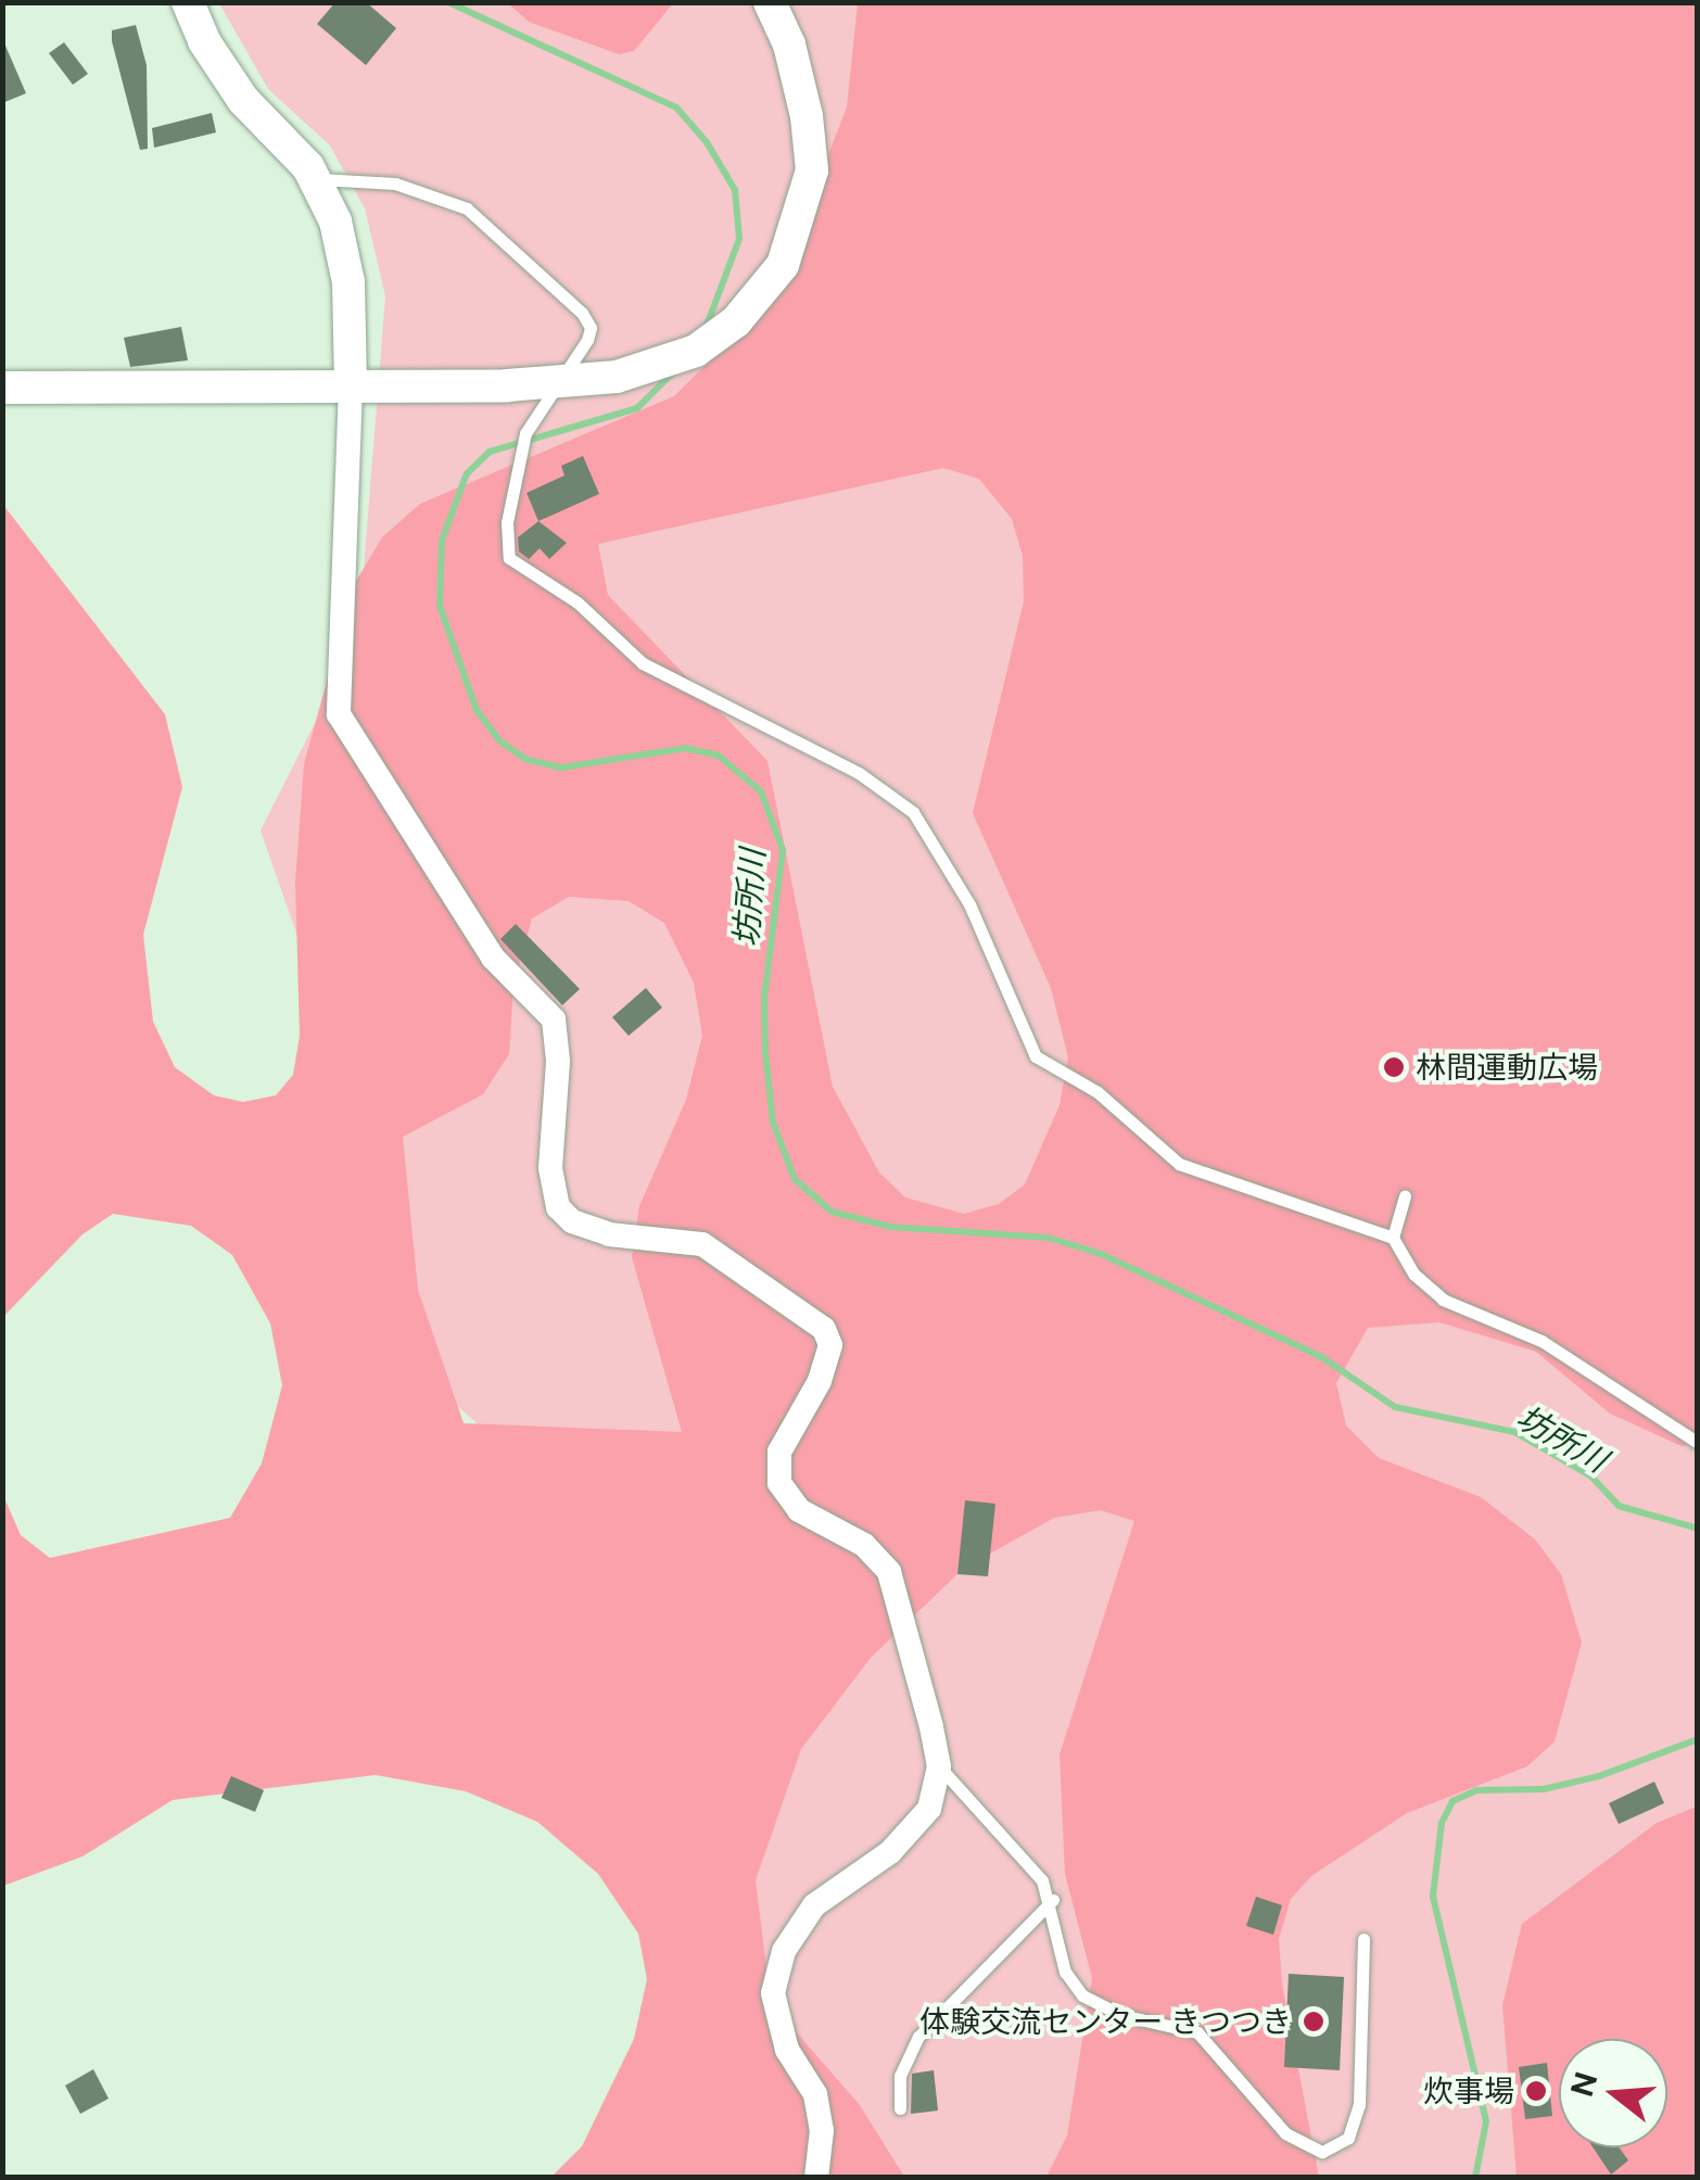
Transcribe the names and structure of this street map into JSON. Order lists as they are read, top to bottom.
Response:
{
  "water": ["坊所川"],
  "places": ["林間運動広場", "体験交流センター きつつき", "炊事場"],
  "north": "left"
}
